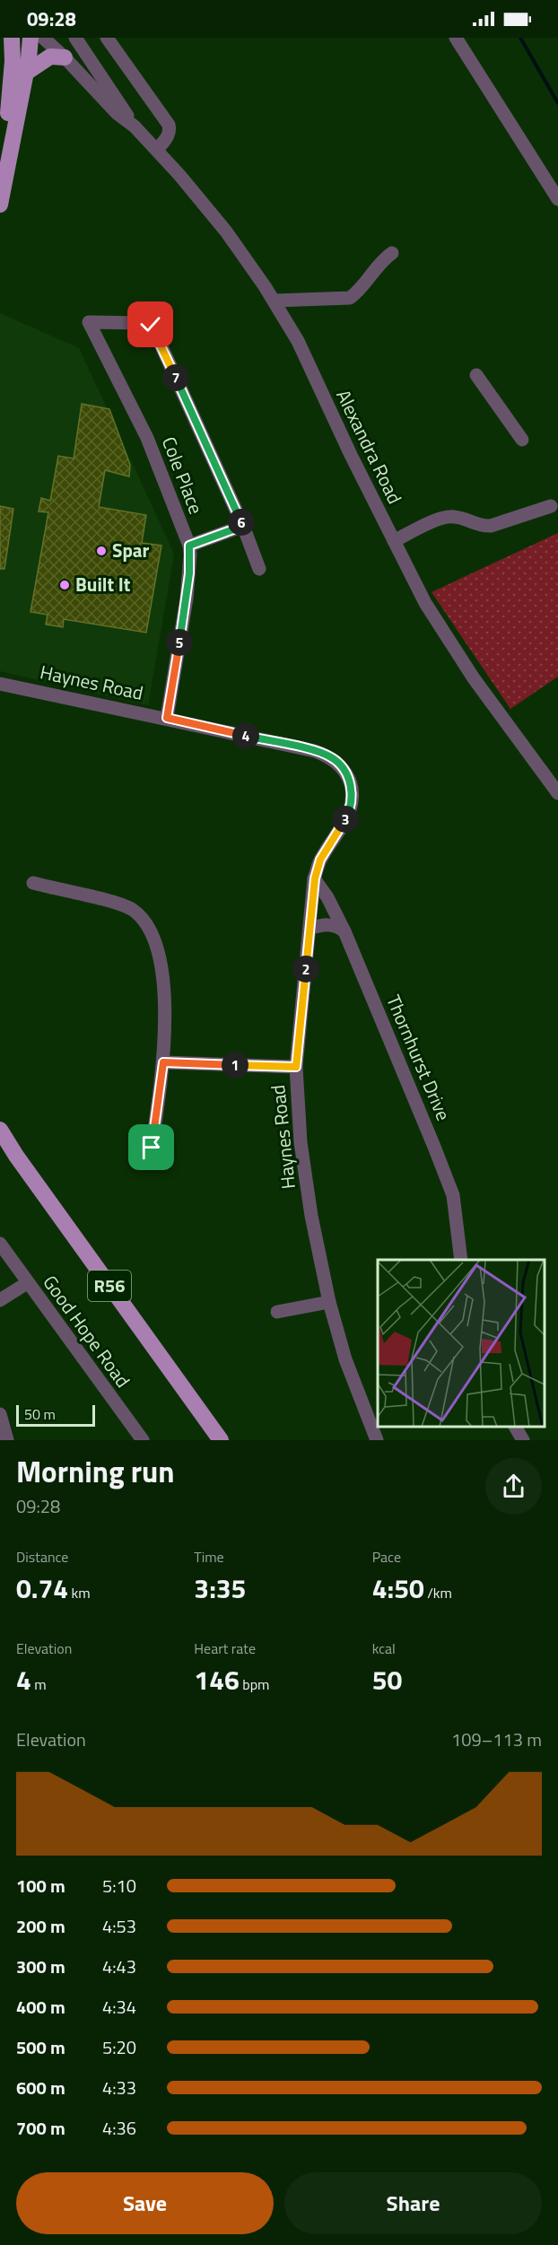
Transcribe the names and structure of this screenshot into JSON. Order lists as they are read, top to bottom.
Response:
{
  "streets": {
    "main road": ["R56"],
    "street": [
      "Alexandra Road",
      "Cole Place",
      "Haynes Road",
      "Thornhurst Drive",
      "Good Hope Road"
    ]
  },
  "crossings": [
    ["Cole Place", "Haynes Road"],
    ["Haynes Road", "Thornhurst Drive"]
  ],
  "places": ["Spar", "Built It"],
  "scale_bar": "50 m",
  "page": {
    "status": "09:28",
    "pins": [
      "7",
      "6",
      "5",
      "4",
      "3",
      "2",
      "1"
    ],
    "scale": "50 m",
    "heading": ["Morning run", "09:28"],
    "stats": [
      ["Distance", "0.74 km"],
      ["Time", "3:35"],
      ["Pace", "4:50 /km"],
      ["Elevation", "4 m"],
      ["Heart rate", "146 bpm"],
      ["kcal", "50"]
    ],
    "chart": ["Elevation", "109–113 m"],
    "list": [
      {
        "name": "100 m",
        "note": "5:10"
      },
      {
        "name": "200 m",
        "note": "4:53"
      },
      {
        "name": "300 m",
        "note": "4:43"
      },
      {
        "name": "400 m",
        "note": "4:34"
      },
      {
        "name": "500 m",
        "note": "5:20"
      },
      {
        "name": "600 m",
        "note": "4:33"
      },
      {
        "name": "700 m",
        "note": "4:36"
      }
    ],
    "buttons": ["Save", "Share"]
  }
}
